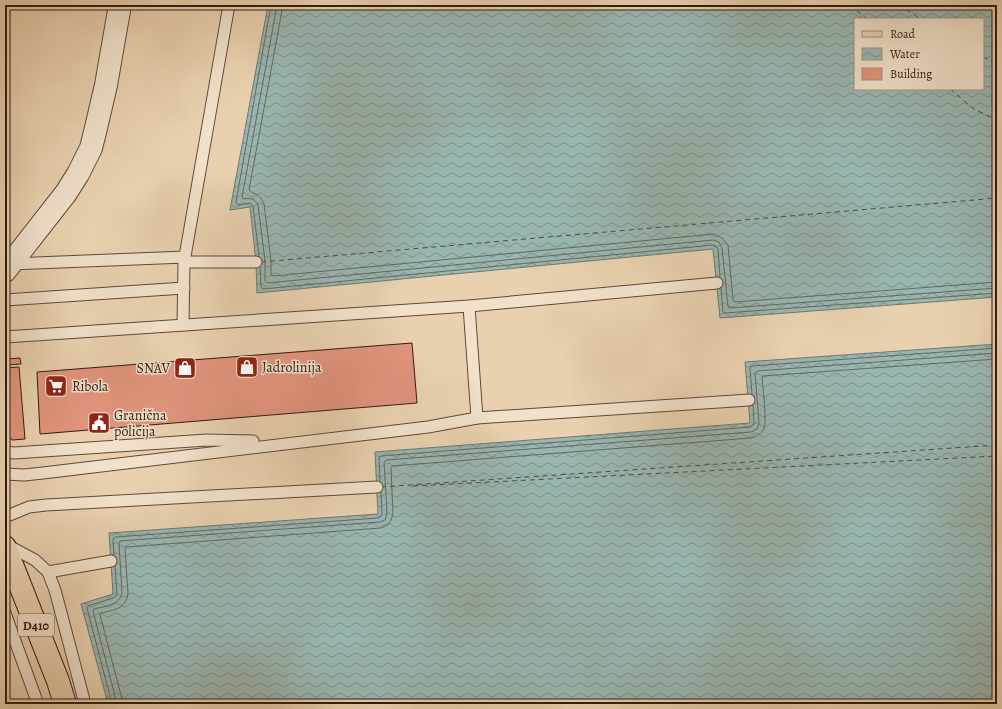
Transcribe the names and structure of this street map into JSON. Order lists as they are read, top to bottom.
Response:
{
  "streets": {
    "main road": ["D410"]
  },
  "places": {
    "shop": ["Jadrolinija", "SNAV"],
    "supermarket": ["Ribola"],
    "public building": ["Granična policija"]
  },
  "legend": ["Road", "Water", "Building"]
}
